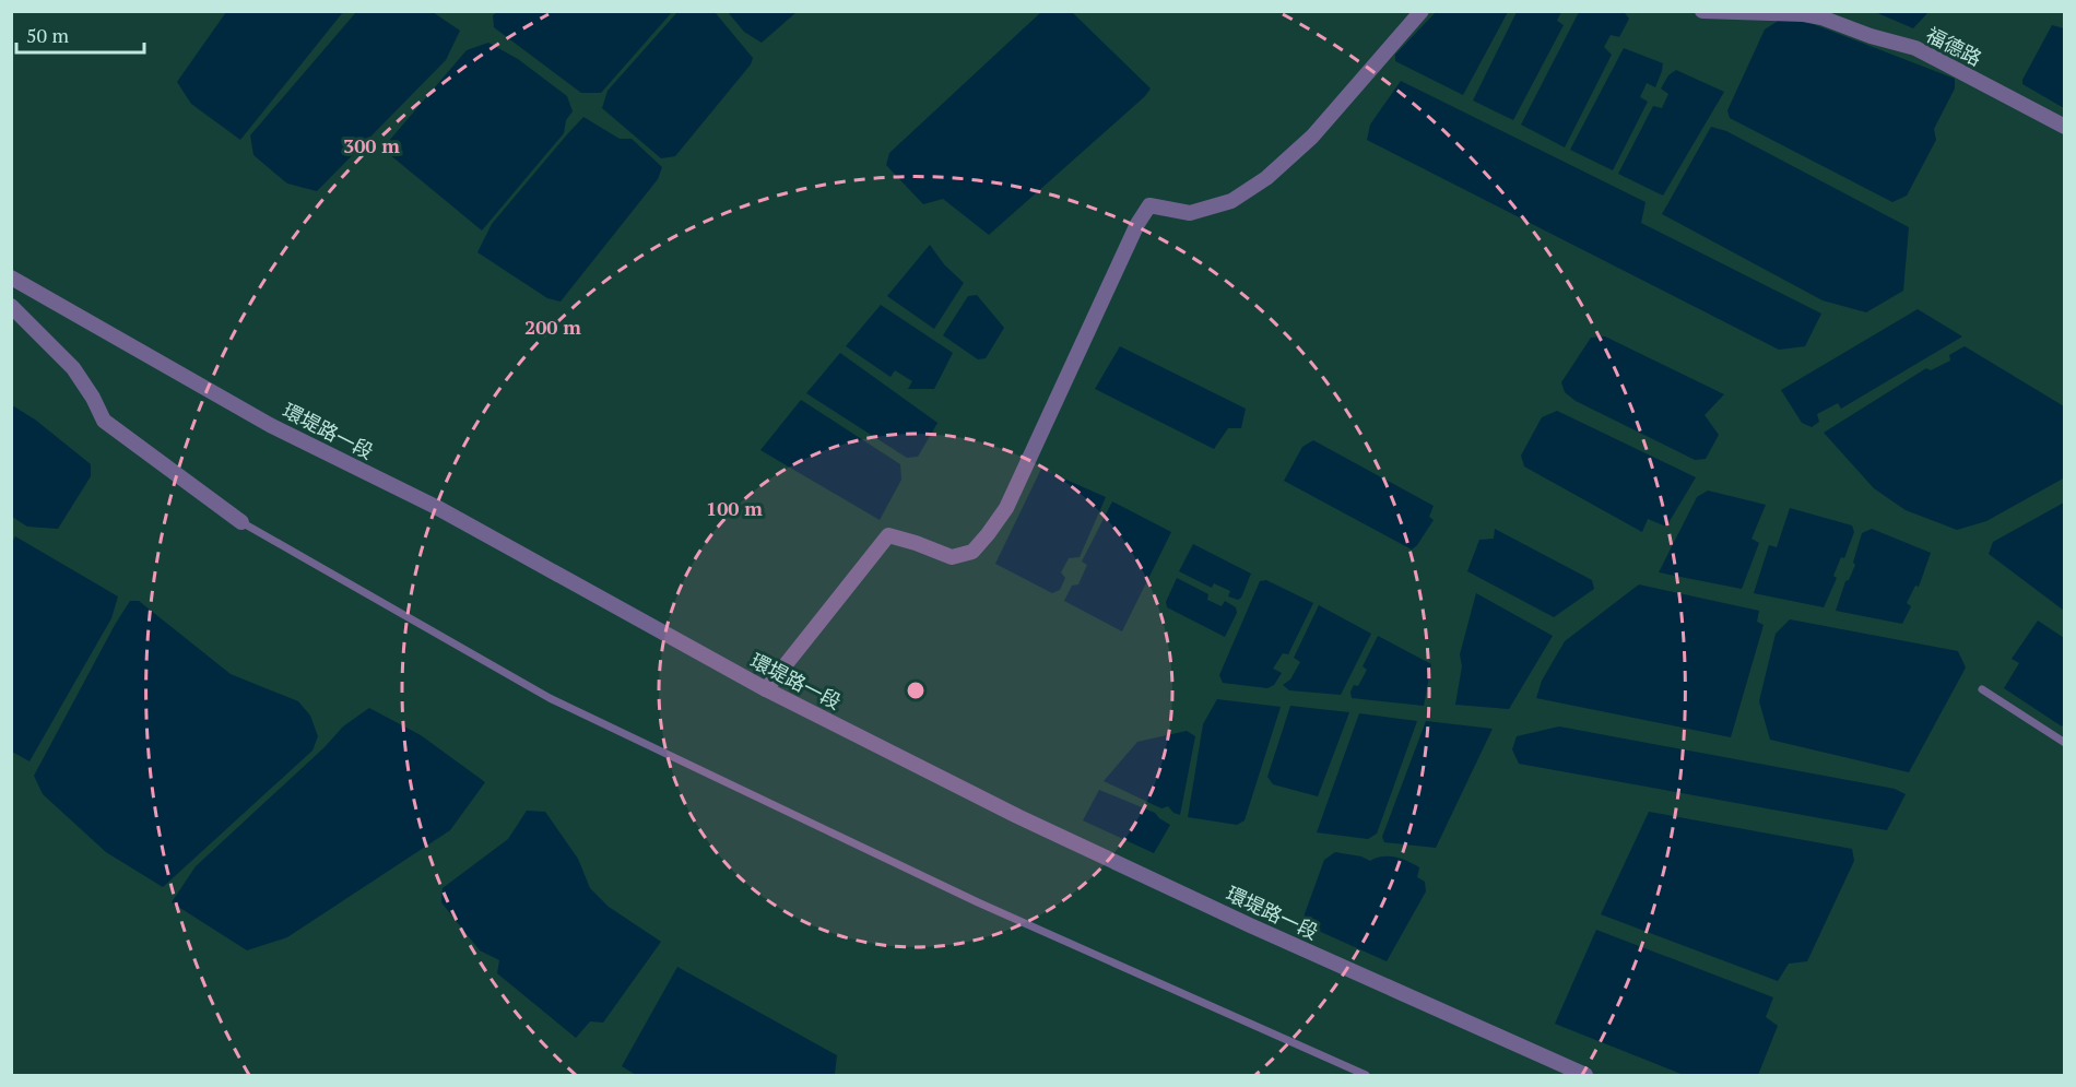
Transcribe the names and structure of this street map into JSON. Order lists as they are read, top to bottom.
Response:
{
  "streets": {
    "street": ["福德路", "環堤路一段"]
  },
  "scale_bar": "50 m",
  "rings": ["300 m", "200 m", "100 m"]
}
